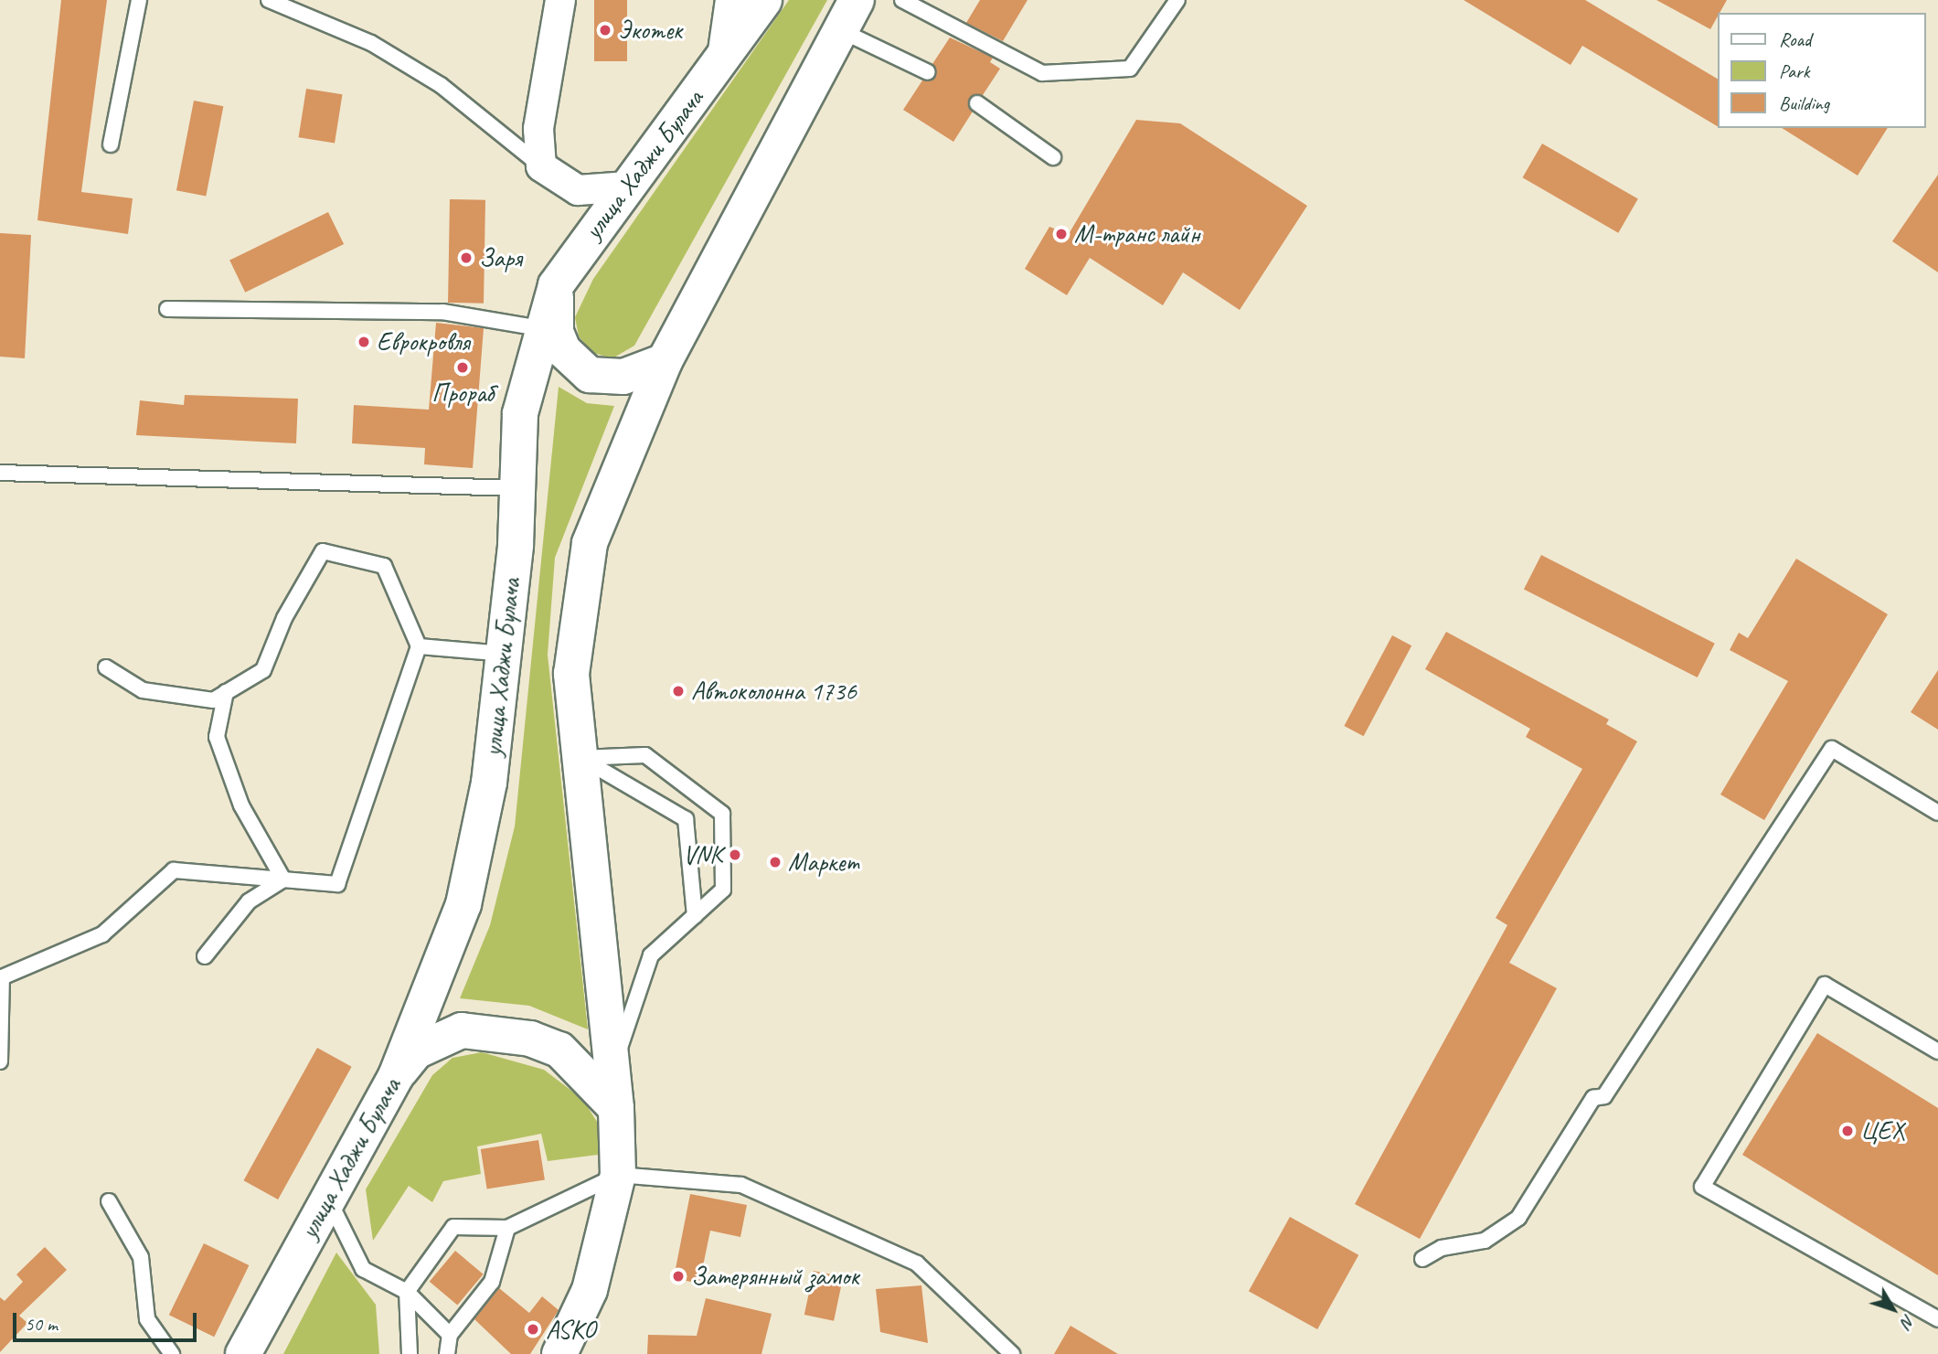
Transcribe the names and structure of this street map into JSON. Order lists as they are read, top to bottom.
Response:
{
  "streets": {
    "main road": ["улица Хаджи Булача"]
  },
  "places": [
    "Экотек",
    "М-транс лайн",
    "Заря",
    "Еврокровля",
    "Прораб",
    "Автоколонна 1736",
    "VNK",
    "Маркет",
    "ЦЕХ",
    "Затерянный замок",
    "ASKO"
  ],
  "legend": ["Road", "Park", "Building"],
  "scale_bar": "50 m",
  "north": "bottom right"
}
